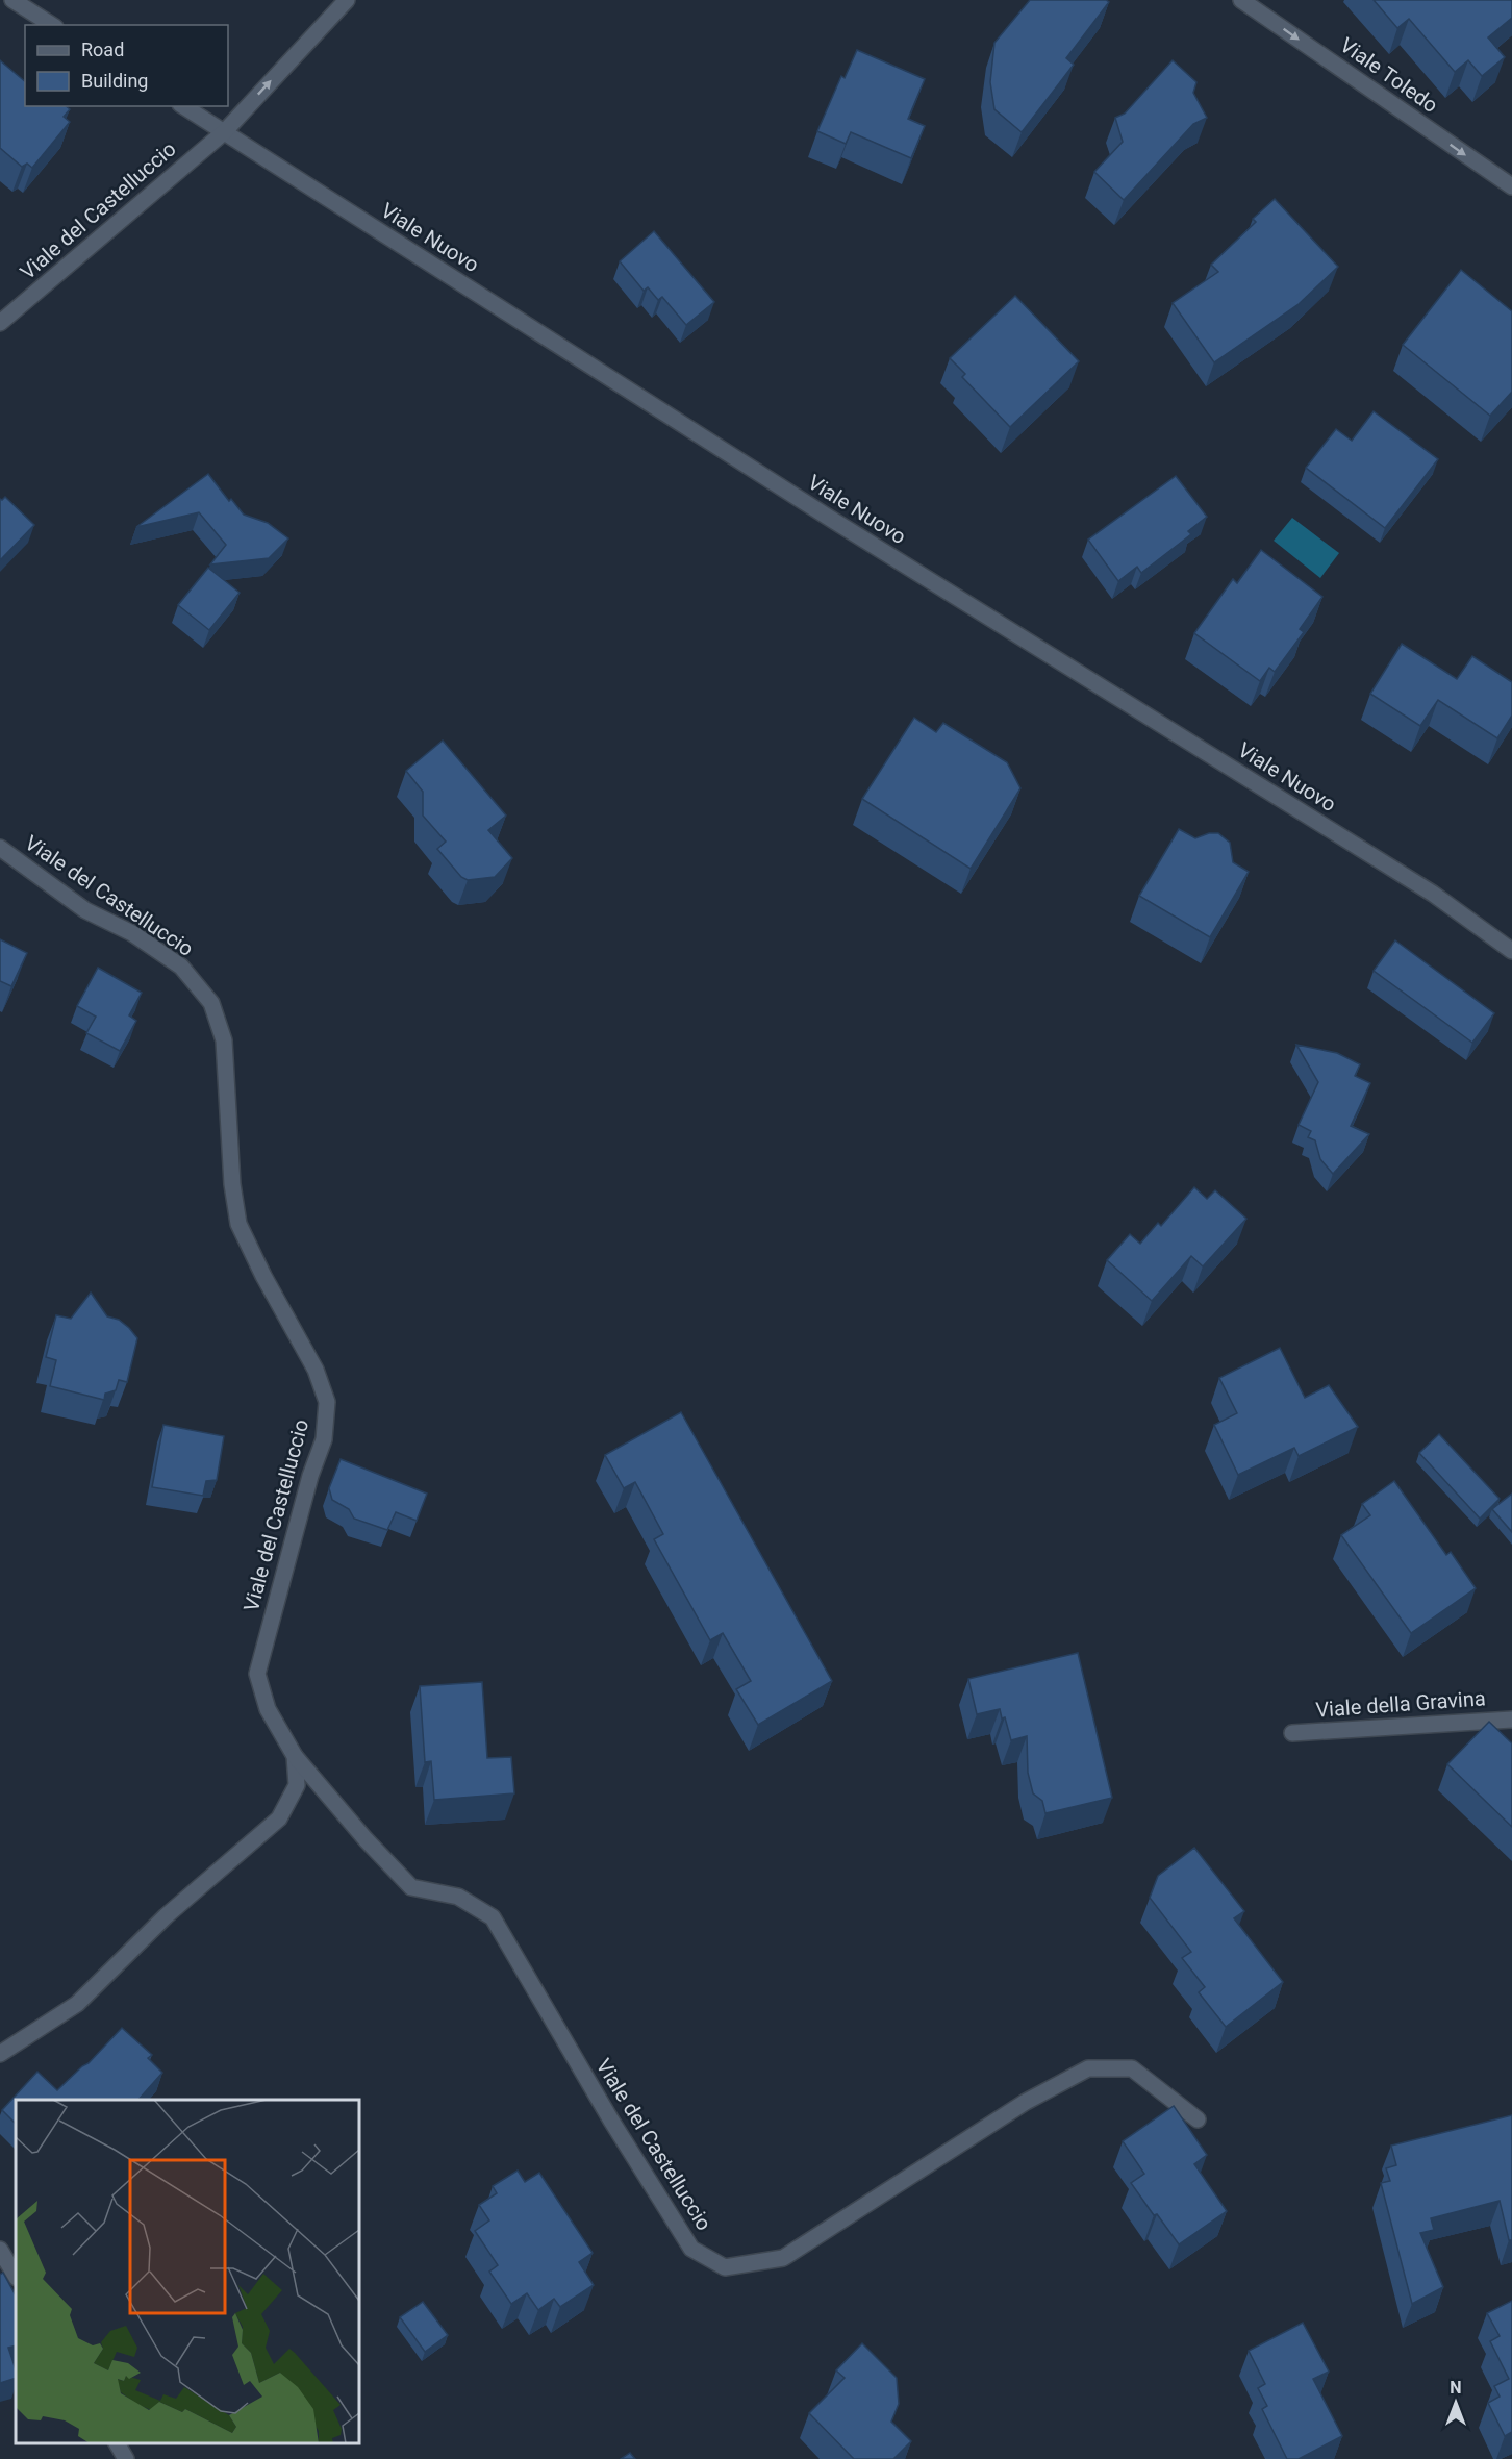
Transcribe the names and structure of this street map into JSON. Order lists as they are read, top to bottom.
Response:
{
  "streets": {
    "street": [
      "Viale Toledo",
      "Viale del Castelluccio",
      "Viale Nuovo",
      "Viale della Gravina"
    ]
  },
  "crossings": [
    ["Viale del Castelluccio", "Viale Nuovo"]
  ],
  "one_way": ["Viale Toledo"],
  "legend": ["Road", "Building"],
  "north": "top"
}
